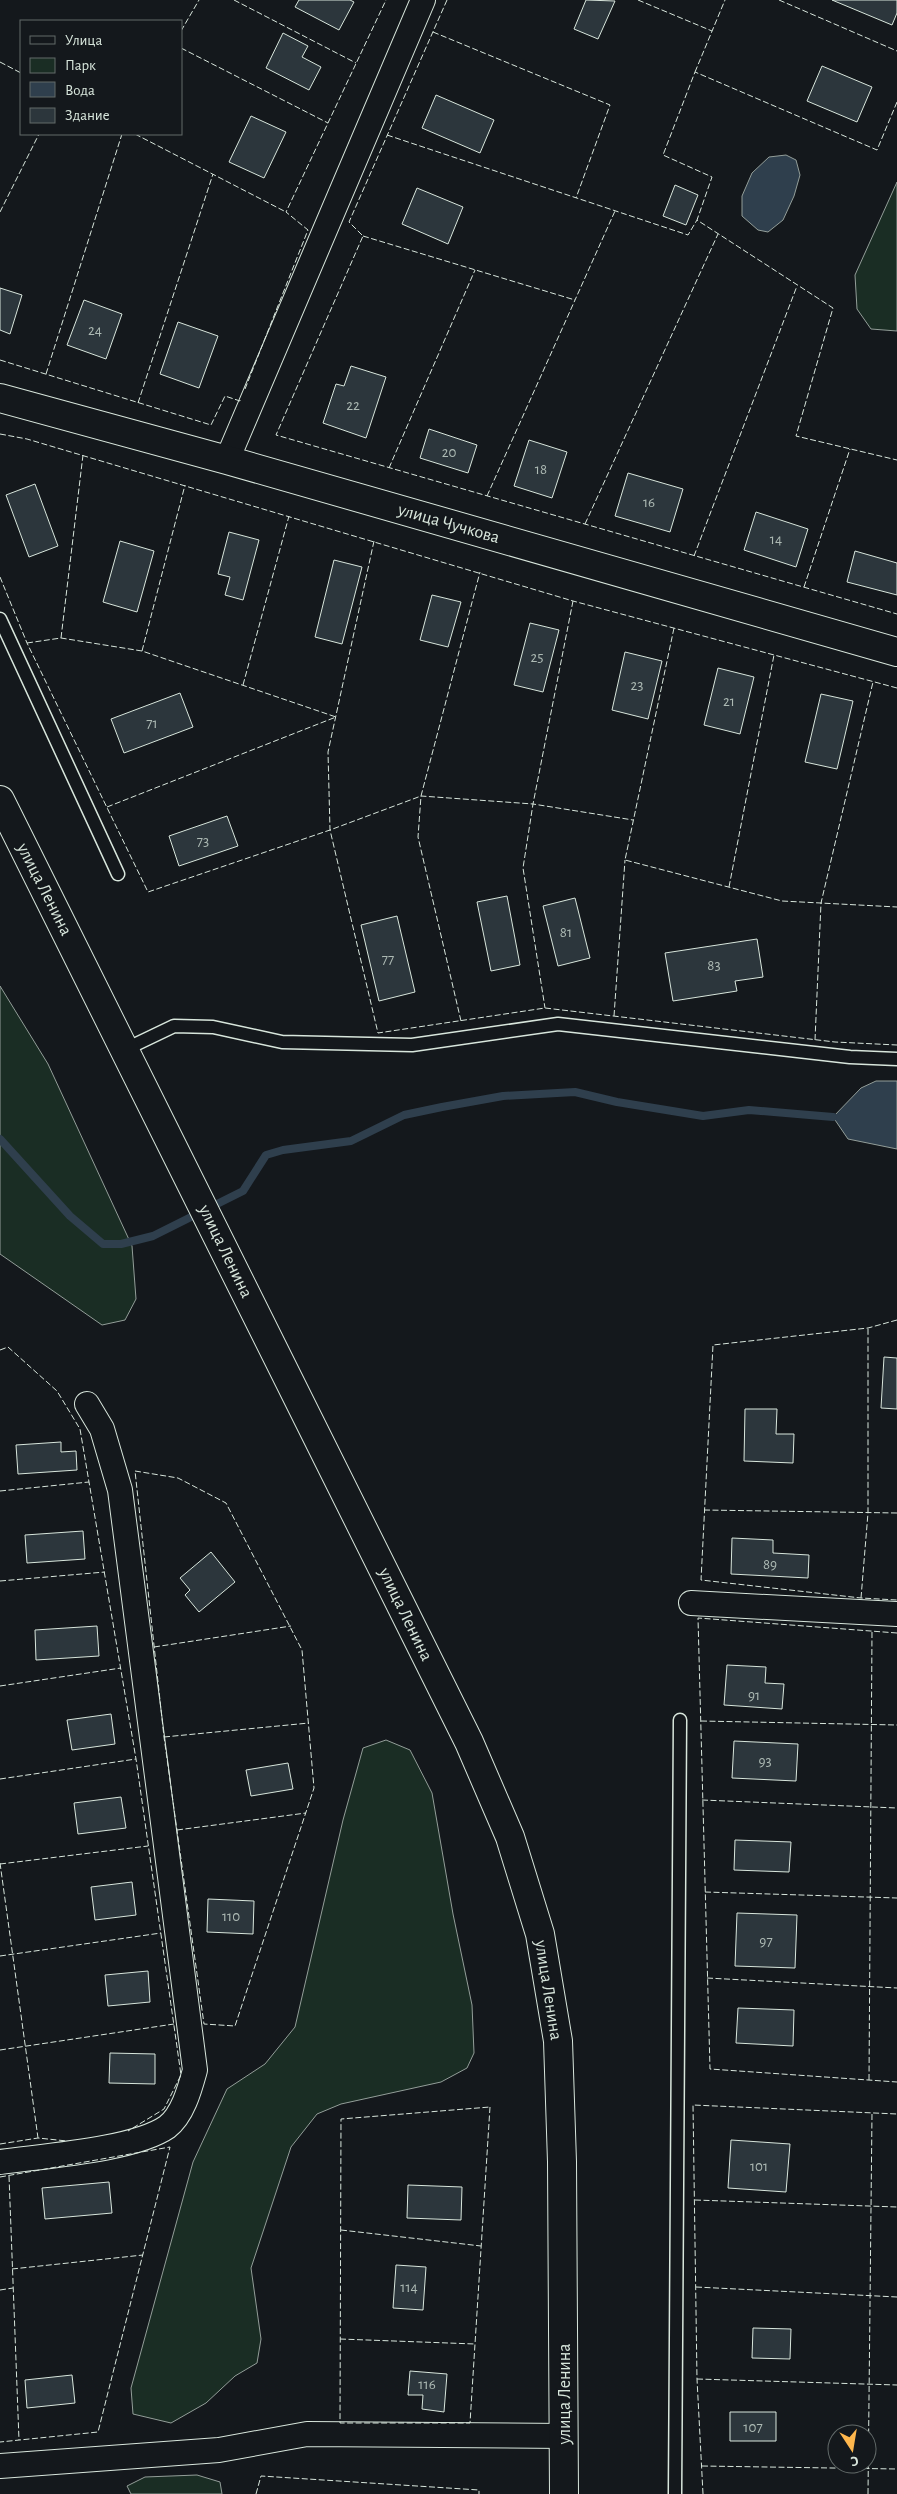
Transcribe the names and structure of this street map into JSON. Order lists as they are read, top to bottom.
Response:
{
  "streets": {
    "main road": ["улица Чучкова", "улица Ленина"]
  },
  "house_numbers": [
    "24",
    "22",
    "20",
    "18",
    "16",
    "14",
    "25",
    "23",
    "21",
    "71",
    "73",
    "81",
    "77",
    "83",
    "89",
    "91",
    "93",
    "110",
    "97",
    "101",
    "114",
    "116",
    "107"
  ],
  "legend": [
    "Улица",
    "Парк",
    "Вода",
    "Здание"
  ],
  "north": "bottom"
}
